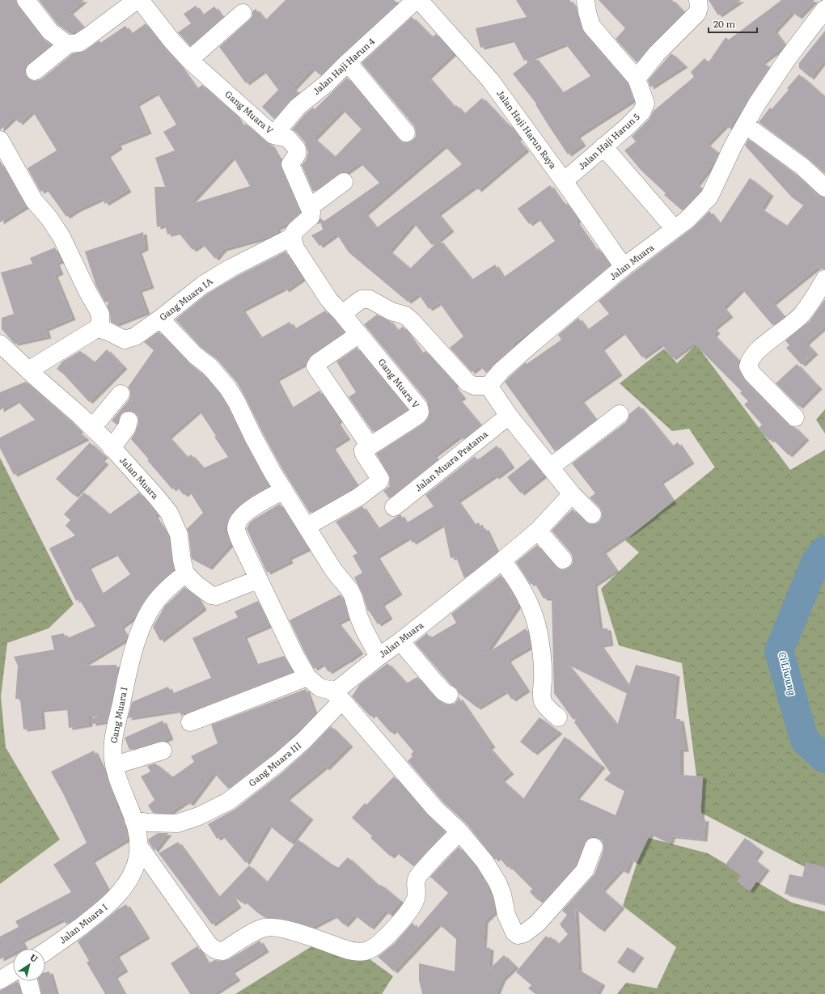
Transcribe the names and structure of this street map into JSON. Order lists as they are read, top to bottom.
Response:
{
  "streets": {
    "street": [
      "Jalan Haji Harun 4",
      "Gang Muara V",
      "Jalan Haji Harun Raya",
      "Jalan Haji Harun 5",
      "Jalan Muara",
      "Gang Muara IA",
      "Jalan Muara Pratama",
      "Gang Muara I",
      "Gang Muara III",
      "Jalan Muara I"
    ]
  },
  "crossings": [
    ["Jalan Haji Harun 4", "Gang Muara V"],
    ["Gang Muara V", "Gang Muara IA"],
    ["Jalan Haji Harun Raya", "Jalan Haji Harun 5"],
    ["Jalan Haji Harun Raya", "Jalan Muara"],
    ["Jalan Muara", "Gang Muara I"],
    ["Jalan Muara", "Gang Muara III"],
    ["Gang Muara I", "Gang Muara III"],
    ["Gang Muara I", "Jalan Muara I"]
  ],
  "water": ["Ci Liwung"],
  "scale_bar": "20 m",
  "north": "top right"
}
